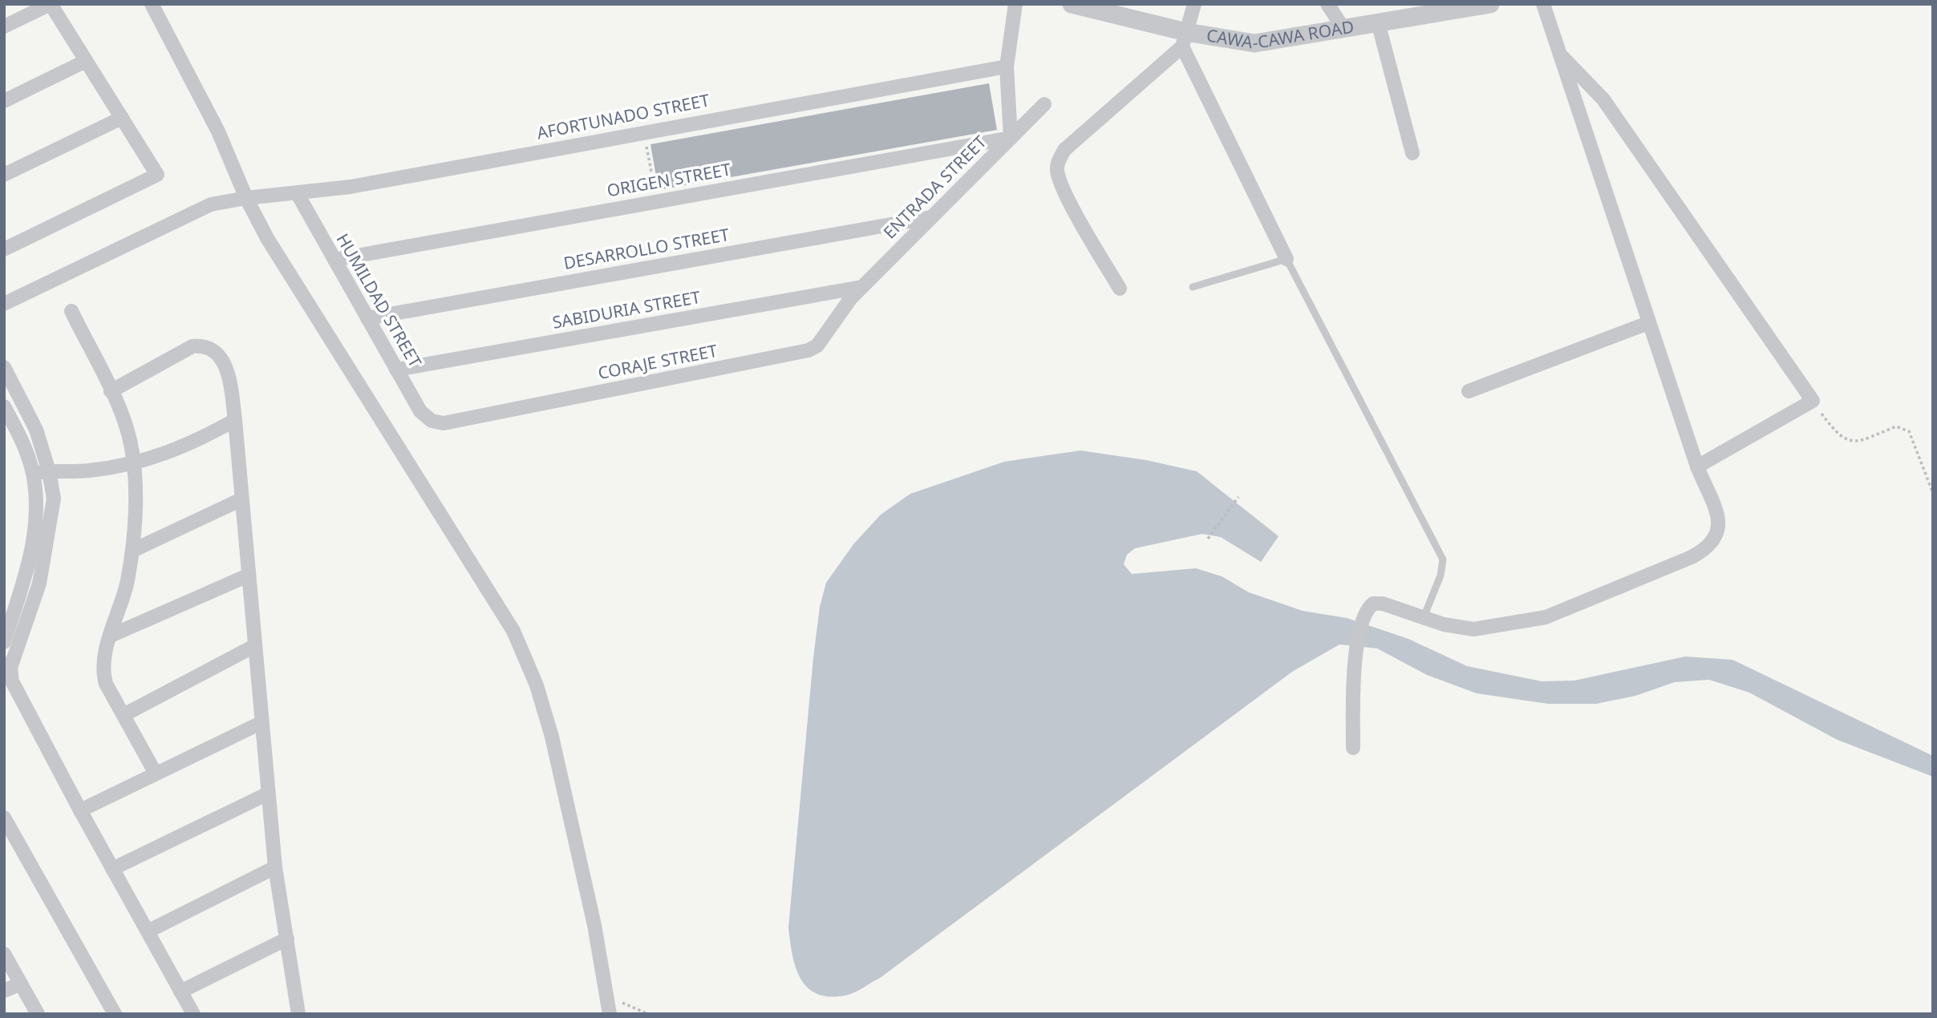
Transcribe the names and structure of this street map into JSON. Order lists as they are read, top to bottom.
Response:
{
  "streets": {
    "street": [
      "CAWA-CAWA ROAD",
      "AFORTUNADO STREET",
      "ORIGEN STREET",
      "ENTRADA STREET",
      "DESARROLLO STREET",
      "HUMILDAD STREET",
      "SABIDURIA STREET",
      "CORAJE STREET"
    ]
  },
  "crossings": [
    ["AFORTUNADO STREET", "ENTRADA STREET"],
    ["AFORTUNADO STREET", "HUMILDAD STREET"],
    ["ORIGEN STREET", "ENTRADA STREET"],
    ["ORIGEN STREET", "HUMILDAD STREET"],
    ["ENTRADA STREET", "DESARROLLO STREET"],
    ["ENTRADA STREET", "SABIDURIA STREET"],
    ["ENTRADA STREET", "CORAJE STREET"],
    ["DESARROLLO STREET", "HUMILDAD STREET"],
    ["HUMILDAD STREET", "SABIDURIA STREET"],
    ["HUMILDAD STREET", "CORAJE STREET"],
    ["SABIDURIA STREET", "CORAJE STREET"]
  ]
}
